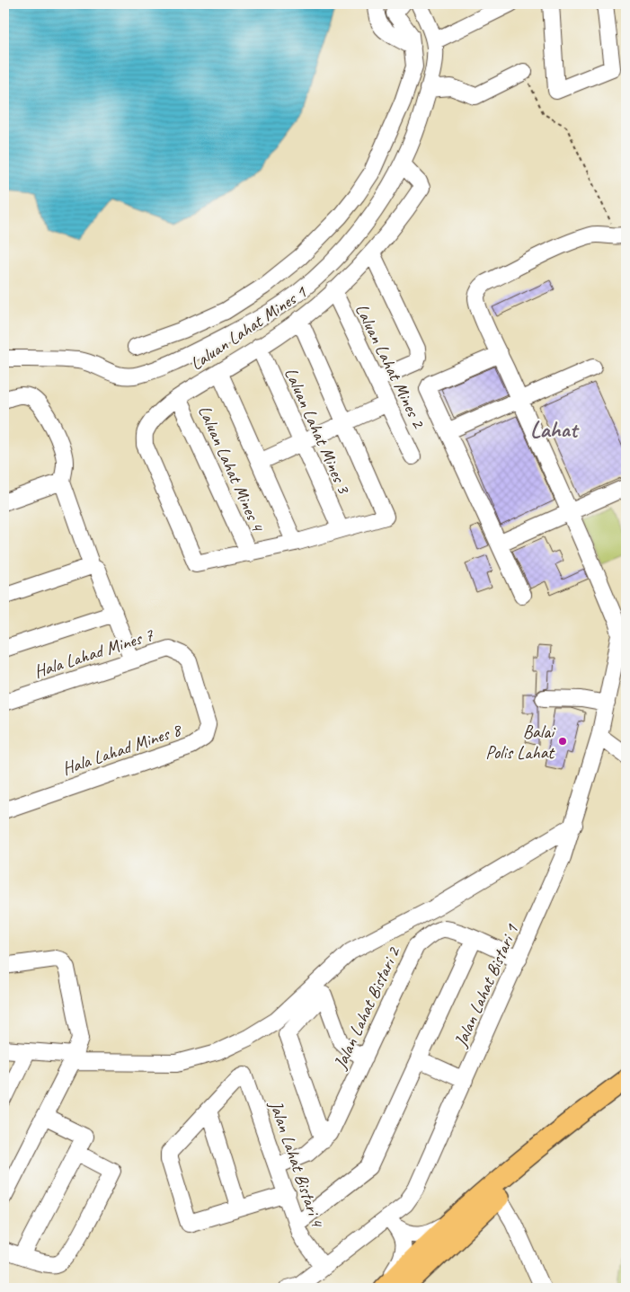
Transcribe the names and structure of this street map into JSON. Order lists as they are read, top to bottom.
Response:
{
  "streets": {
    "street": [
      "Laluan Lahat Mines 1",
      "Laluan Lahat Mines 2",
      "Laluan Lahat Mines 3",
      "Laluan Lahat Mines 4",
      "Hala Lahad Mines 7",
      "Hala Lahad Mines 8",
      "Jalan Lahat Bistari 1",
      "Jalan Lahat Bistari 2",
      "Jalan Lahat Bistari 4"
    ]
  },
  "crossings": [
    ["Laluan Lahat Mines 1", "Laluan Lahat Mines 2"],
    ["Laluan Lahat Mines 1", "Laluan Lahat Mines 3"],
    ["Laluan Lahat Mines 1", "Laluan Lahat Mines 4"],
    ["Hala Lahad Mines 7", "Hala Lahad Mines 8"],
    ["Jalan Lahat Bistari 1", "Jalan Lahat Bistari 2"],
    ["Jalan Lahat Bistari 1", "Jalan Lahat Bistari 4"],
    ["Jalan Lahat Bistari 2", "Jalan Lahat Bistari 4"]
  ],
  "districts": ["Lahat"],
  "places": ["Balai Polis Lahat"]
}
